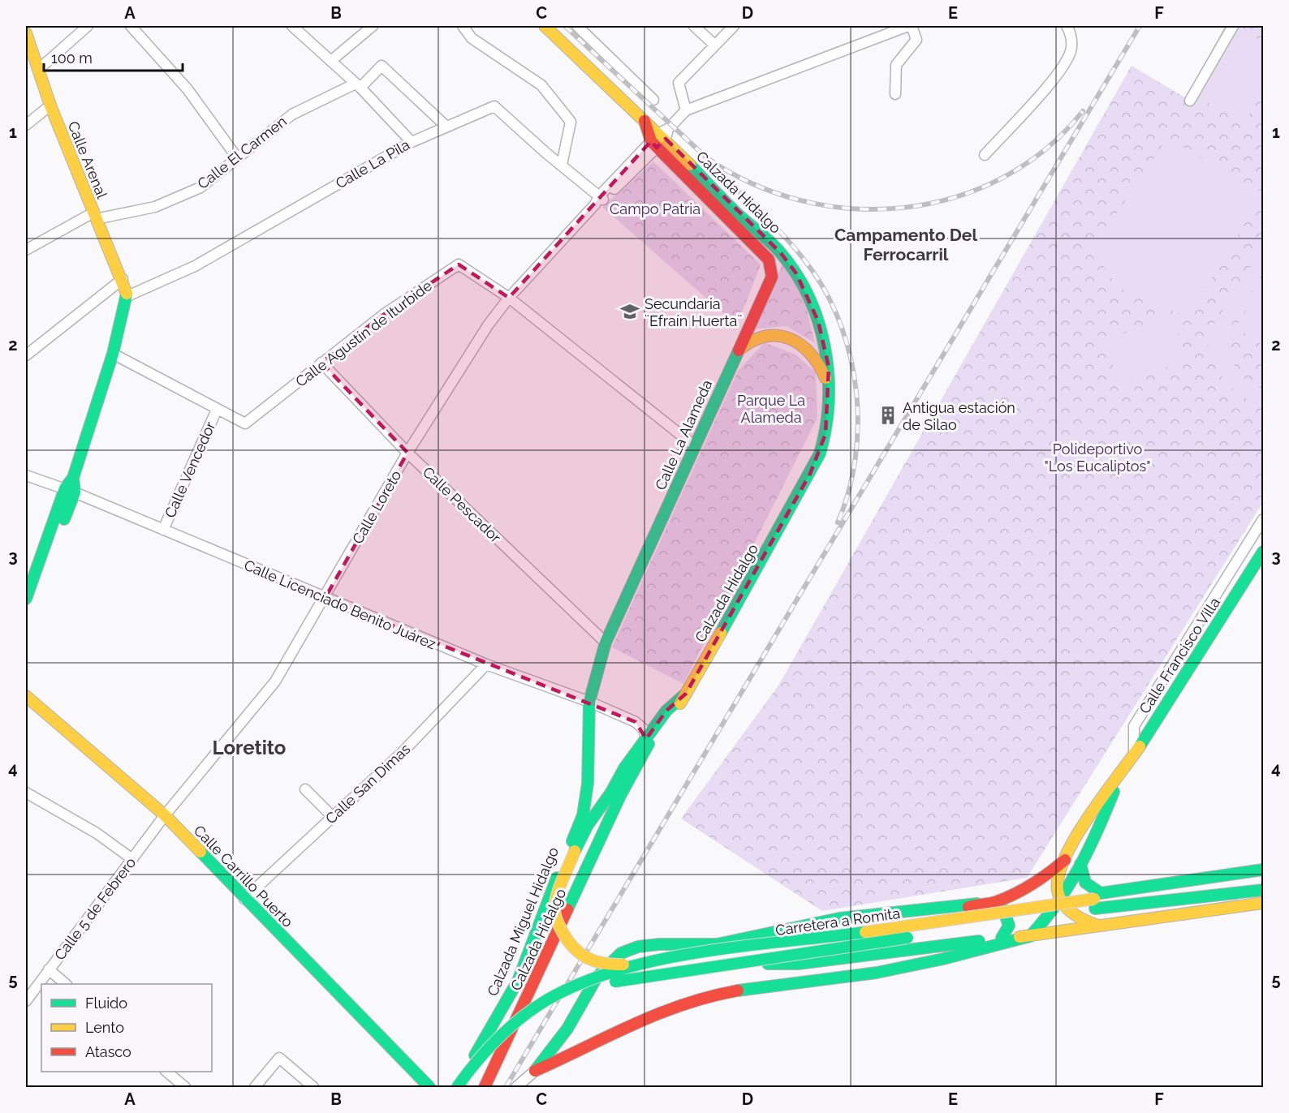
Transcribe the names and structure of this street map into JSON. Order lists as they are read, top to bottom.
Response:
{
  "streets": {
    "street": [
      "Calle El Carmen",
      "Calle Arenal",
      "Calle La Pila",
      "Calzada Hidalgo",
      "Calle Agustín de Iturbide",
      "Calle La Alameda",
      "Calle Vencedor",
      "Calle Pescador",
      "Calle Loreto",
      "Calle Licenciado Benito Juárez",
      "Calle Francisco Villa",
      "Calle San Dimas",
      "Calle Carrillo Puerto",
      "Calle 5 de Febrero",
      "Calzada Miguel Hidalgo",
      "Carretera a Romita"
    ]
  },
  "crossings": [
    ["Calle El Carmen", "Calle Arenal"],
    ["Calle Arenal", "Calle La Pila"],
    ["Calle La Pila", "Calle Loreto"],
    ["Calzada Hidalgo", "Calle Loreto"],
    ["Calle Agustín de Iturbide", "Calle La Alameda"],
    ["Calle Agustín de Iturbide", "Calle Vencedor"],
    ["Calle Agustín de Iturbide", "Calle Pescador"],
    ["Calle Agustín de Iturbide", "Calle Loreto"],
    ["Calle La Alameda", "Calle Pescador"],
    ["Calle La Alameda", "Calle Licenciado Benito Juárez"],
    ["Calle La Alameda", "Calzada Miguel Hidalgo"],
    ["Calle Vencedor", "Calle Licenciado Benito Juárez"],
    ["Calle Pescador", "Calle Loreto"],
    ["Calle Loreto", "Calle Licenciado Benito Juárez"],
    ["Calle Loreto", "Calle Carrillo Puerto"],
    ["Calle Loreto", "Calle 5 de Febrero"],
    ["Calle Licenciado Benito Juárez", "Calle San Dimas"],
    ["Calle San Dimas", "Calle Carrillo Puerto"],
    ["Calle Carrillo Puerto", "Calle 5 de Febrero"]
  ],
  "districts": ["Campamento Del Ferrocarril", "Loretito"],
  "parks": ["Campo Patria", "Parque La Alameda", "Polideportivo \"Los Eucaliptos\""],
  "places": {
    "school or university": ["Secundaria ¨Efraín Huerta¨"],
    "building": ["Antigua estación de Silao"]
  },
  "legend": ["Fluido", "Lento", "Atasco"],
  "scale_bar": "100 m",
  "grid": {
    "columns": [
      "A",
      "B",
      "C",
      "D",
      "E",
      "F"
    ],
    "rows": [
      "1",
      "2",
      "3",
      "4",
      "5"
    ]
  }
}
